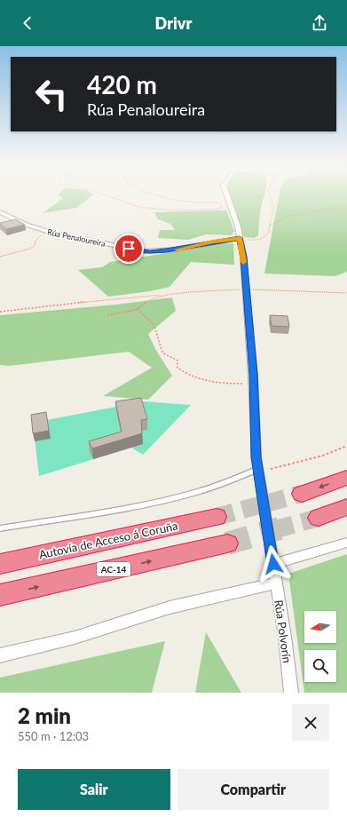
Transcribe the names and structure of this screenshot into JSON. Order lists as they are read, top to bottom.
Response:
{
  "streets": {
    "highway": ["Autovía de Acceso á Coruña", "AC-14"],
    "street": ["Rúa Penaloureira", "Rúa Polvorín"]
  },
  "crossings": [
    ["Rúa Penaloureira", "Rúa Polvorín"]
  ],
  "north": "left",
  "page": {
    "header": "Drivr",
    "turn": ["420 m", "Rúa Penaloureira"],
    "heading": ["2 min", "550 m · 12:03"],
    "buttons": ["Salir", "Compartir"]
  }
}
